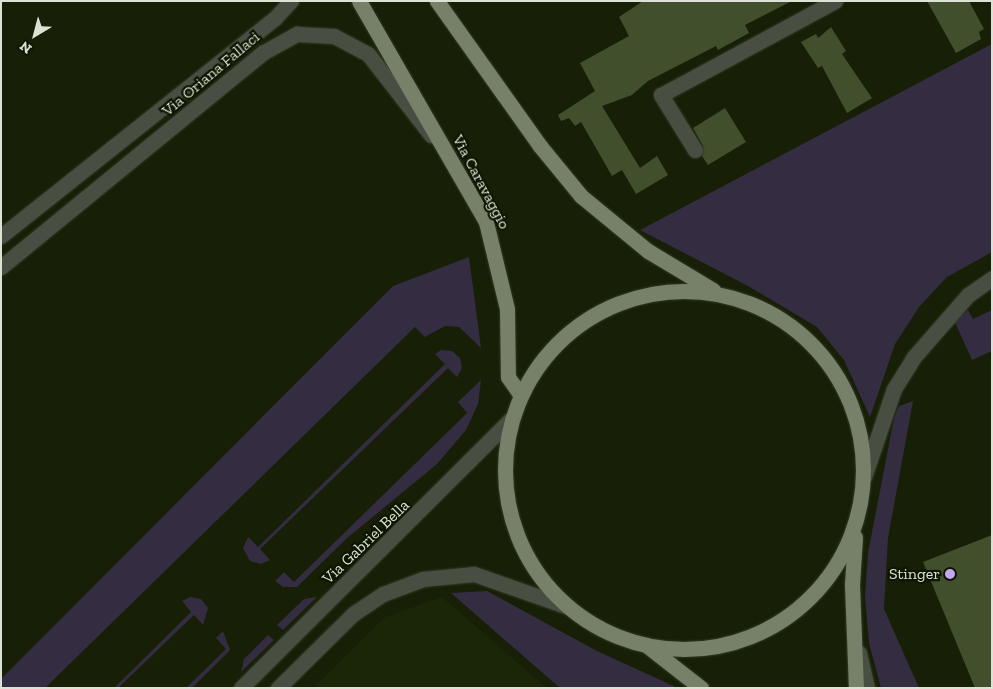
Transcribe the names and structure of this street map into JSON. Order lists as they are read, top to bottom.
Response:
{
  "streets": {
    "main road": ["Via Caravaggio"],
    "street": ["Via Oriana Fallaci", "Via Gabriel Bella"]
  },
  "crossings": [
    ["Via Oriana Fallaci", "Via Caravaggio"]
  ],
  "places": ["Stinger"],
  "north": "bottom left"
}
